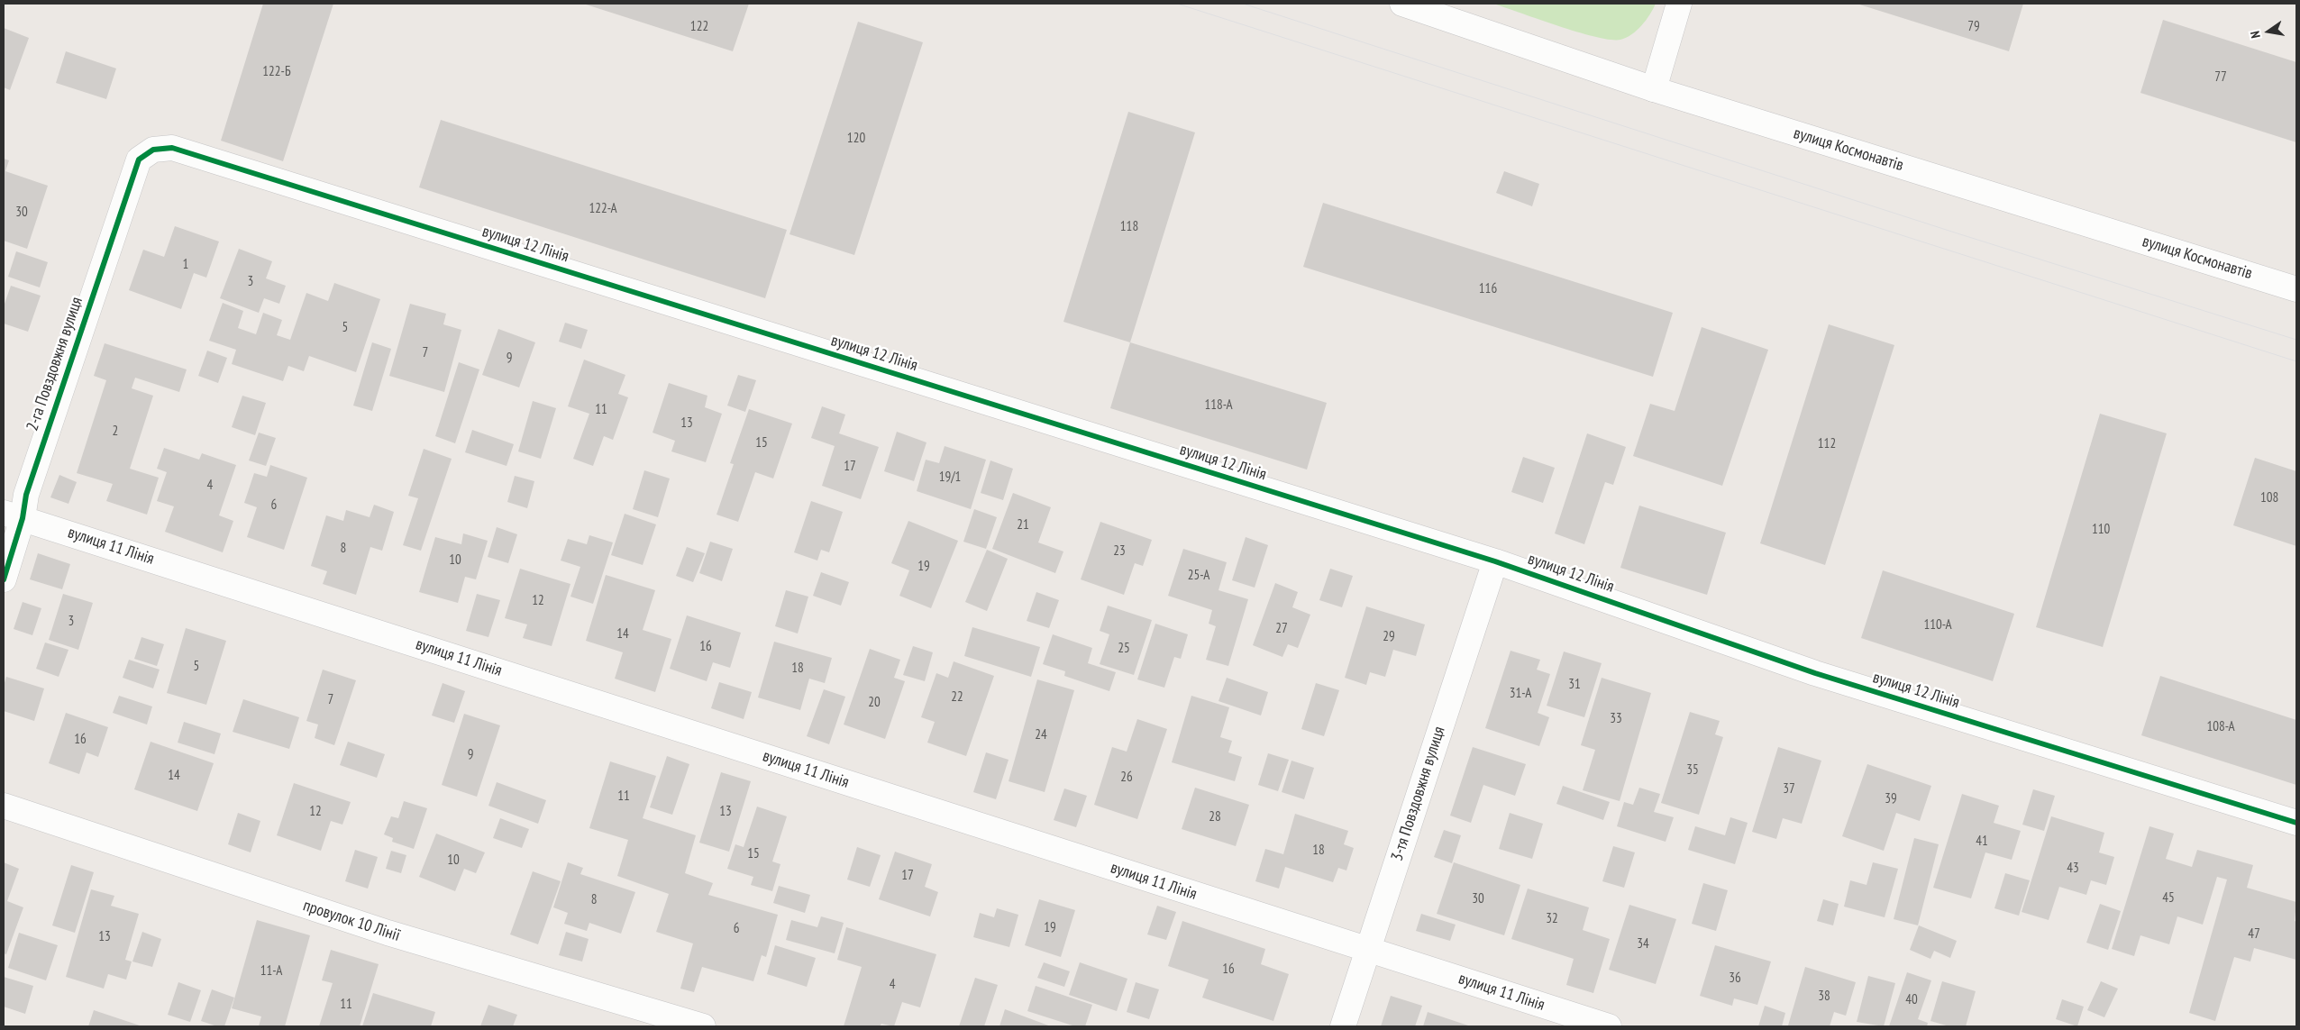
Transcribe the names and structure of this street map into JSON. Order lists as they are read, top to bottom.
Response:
{
  "streets": {
    "street": [
      "вулиця Космонавтів",
      "вулиця 12 Лінія",
      "2-га Повздовжня вулиця",
      "вулиця 11 Лінія",
      "3-тя Повздовжня вулиця",
      "провулок 10 Лінії"
    ]
  },
  "crossings": [
    ["вулиця 12 Лінія", "2-га Повздовжня вулиця"],
    ["вулиця 12 Лінія", "3-тя Повздовжня вулиця"],
    ["2-га Повздовжня вулиця", "вулиця 11 Лінія"],
    ["вулиця 11 Лінія", "3-тя Повздовжня вулиця"]
  ],
  "house_numbers": [
    "122",
    "79",
    "122-Б",
    "77",
    "120",
    "122-А",
    "30",
    "118",
    "1",
    "3",
    "116",
    "5",
    "7",
    "9",
    "118-А",
    "11",
    "13",
    "2",
    "15",
    "112",
    "17",
    "19/1",
    "4",
    "108",
    "6",
    "21",
    "110",
    "8",
    "23",
    "10",
    "19",
    "25-А",
    "12",
    "3",
    "110-А",
    "27",
    "14",
    "29",
    "16",
    "25",
    "5",
    "18",
    "31",
    "31-А",
    "22",
    "7",
    "20",
    "33",
    "108-А",
    "24",
    "16",
    "9",
    "35",
    "14",
    "26",
    "37",
    "11",
    "39",
    "12",
    "13",
    "28",
    "41",
    "18",
    "15",
    "10",
    "43",
    "17",
    "45",
    "30",
    "8",
    "32",
    "19",
    "6",
    "47",
    "13",
    "34",
    "16",
    "11-А",
    "36",
    "4",
    "38",
    "40",
    "11"
  ],
  "north": "left"
}
